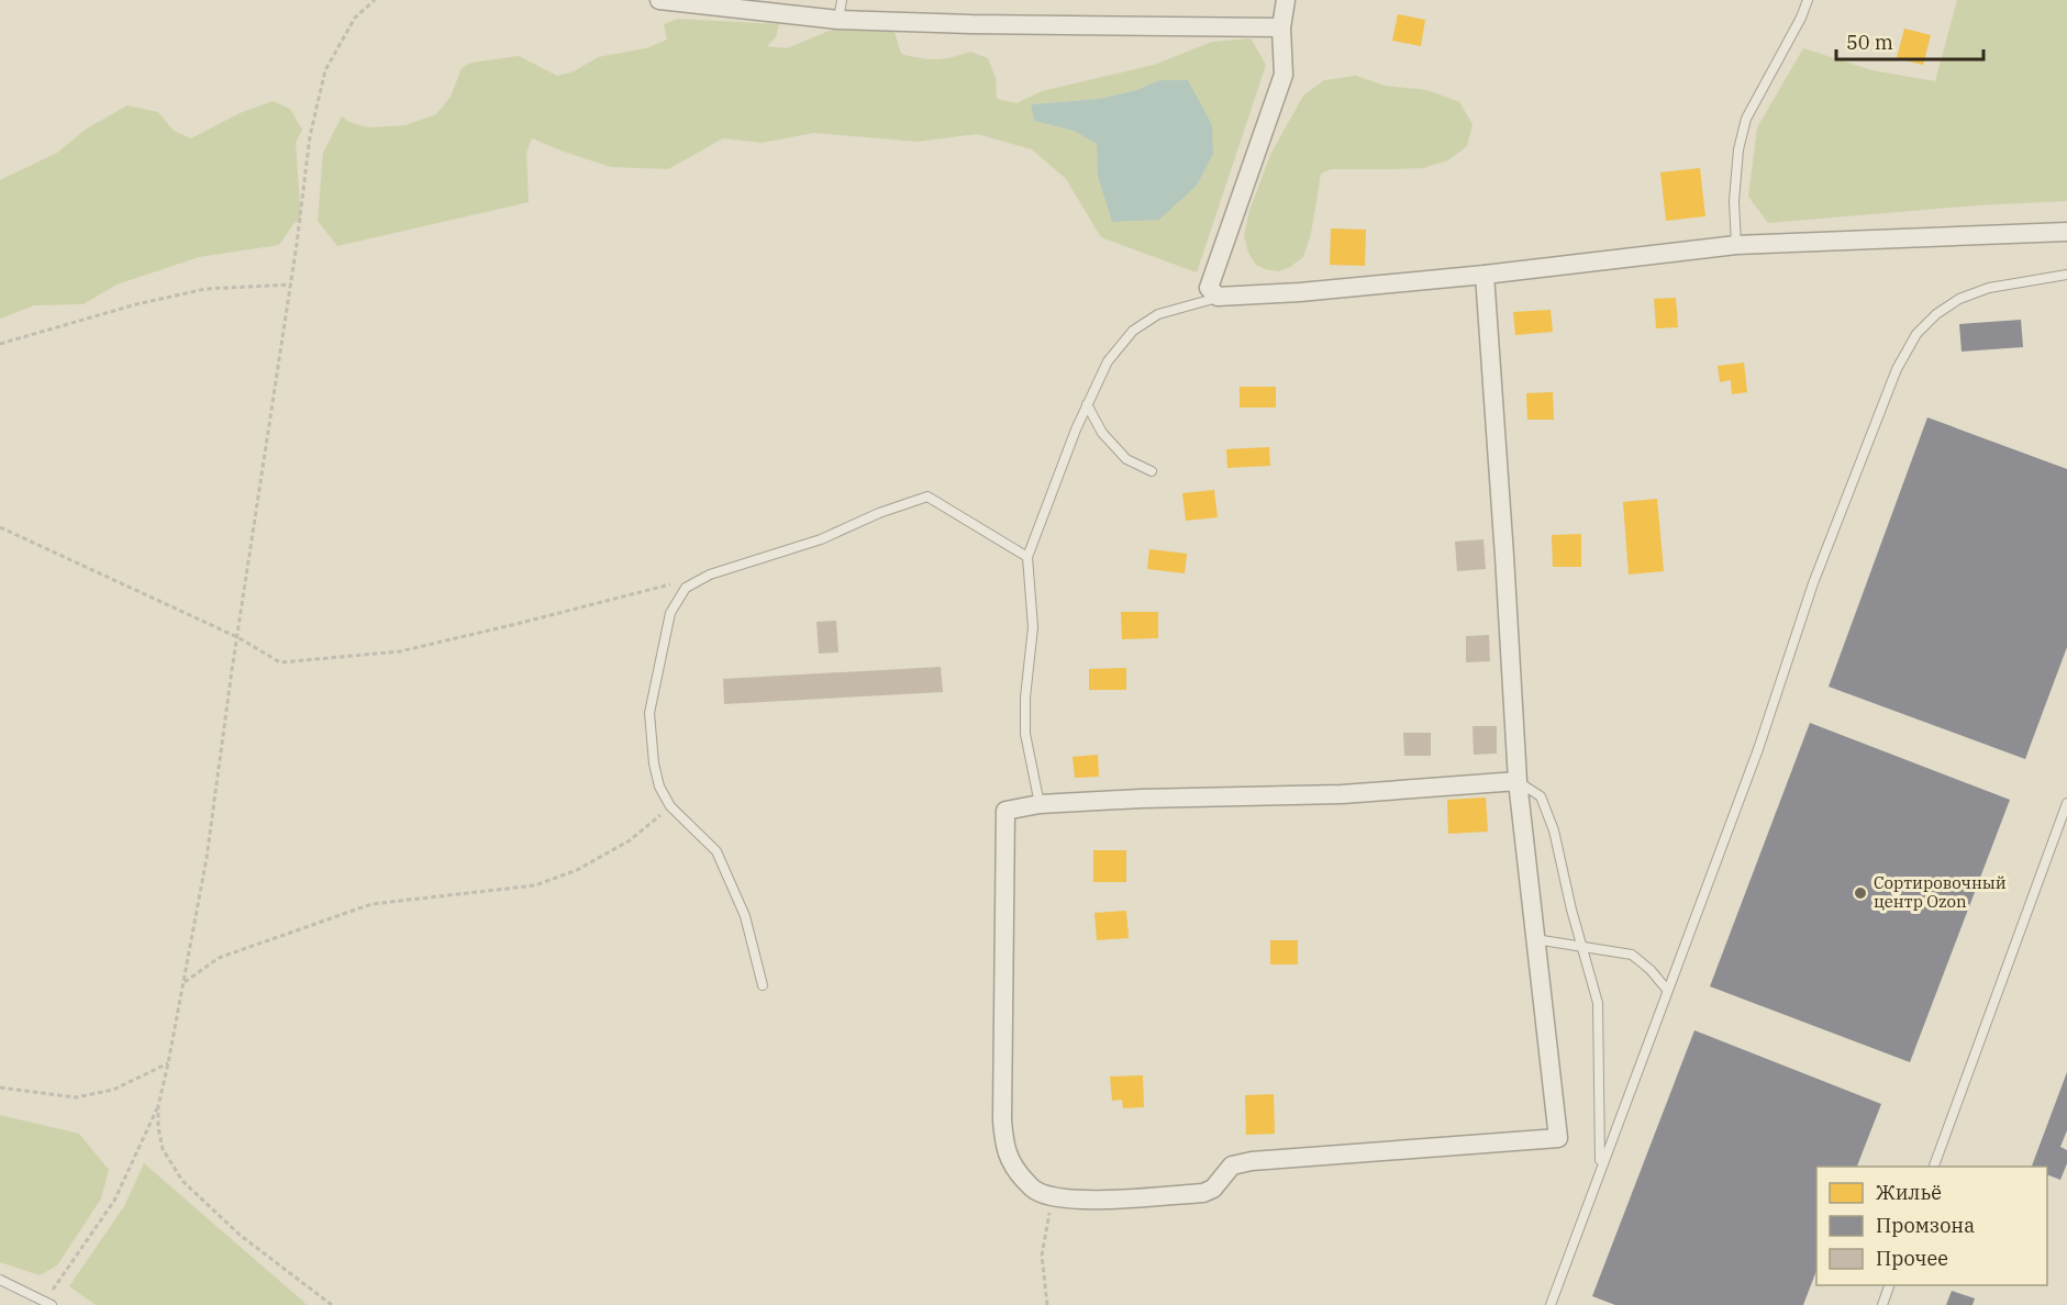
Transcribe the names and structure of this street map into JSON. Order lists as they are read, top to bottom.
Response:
{
  "places": ["Сортировочный центр Ozon"],
  "legend": ["Жильё", "Промзона", "Прочее"],
  "scale_bar": "50 m"
}
